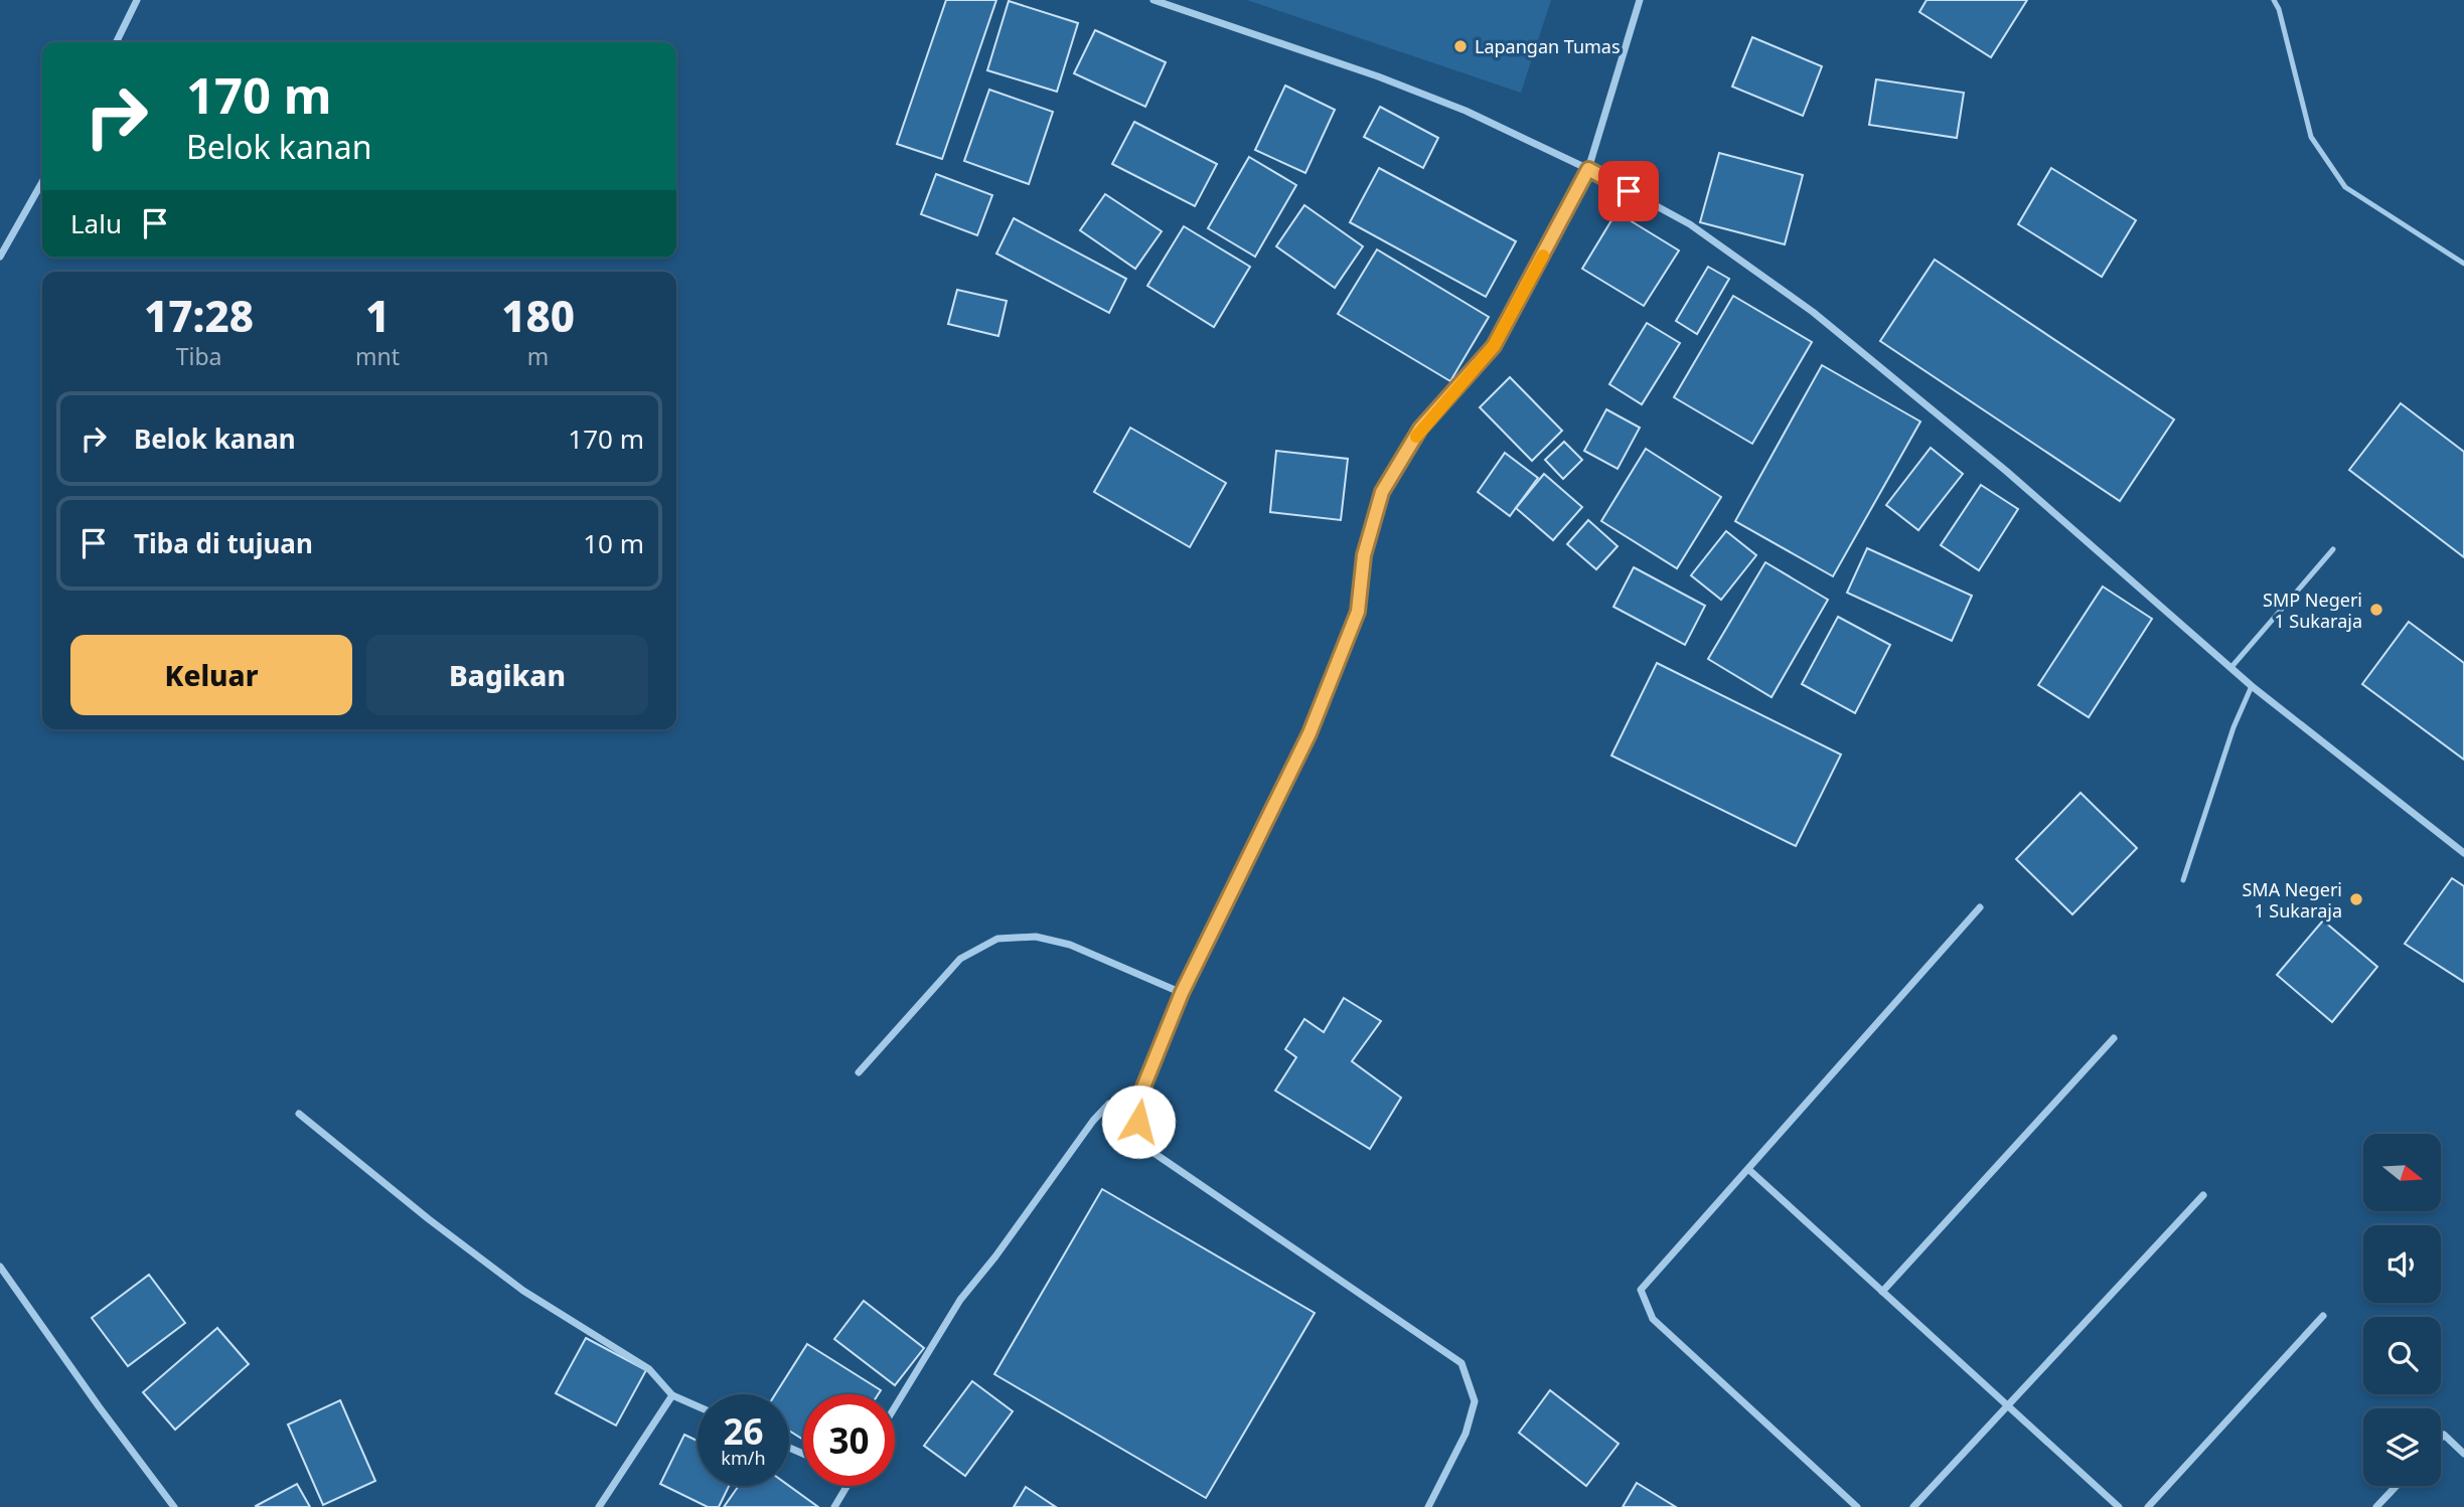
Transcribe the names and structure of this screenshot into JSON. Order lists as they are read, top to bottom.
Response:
{
  "places": ["Lapangan Tumas", "SMP Negeri 1 Sukaraja", "SMA Negeri 1 Sukaraja"],
  "north": "right",
  "page": {
    "turn": ["170 m", "Belok kanan"],
    "then": "Lalu",
    "eta": [
      "17:28",
      "Tiba",
      "1",
      "mnt",
      "180",
      "m"
    ],
    "list": [
      {
        "name": "Belok kanan",
        "value": "170 m"
      },
      {
        "name": "Tiba di tujuan",
        "value": "10 m"
      }
    ],
    "buttons": ["Keluar", "Bagikan"],
    "speed": "26 km/h",
    "limit": "30"
  }
}
